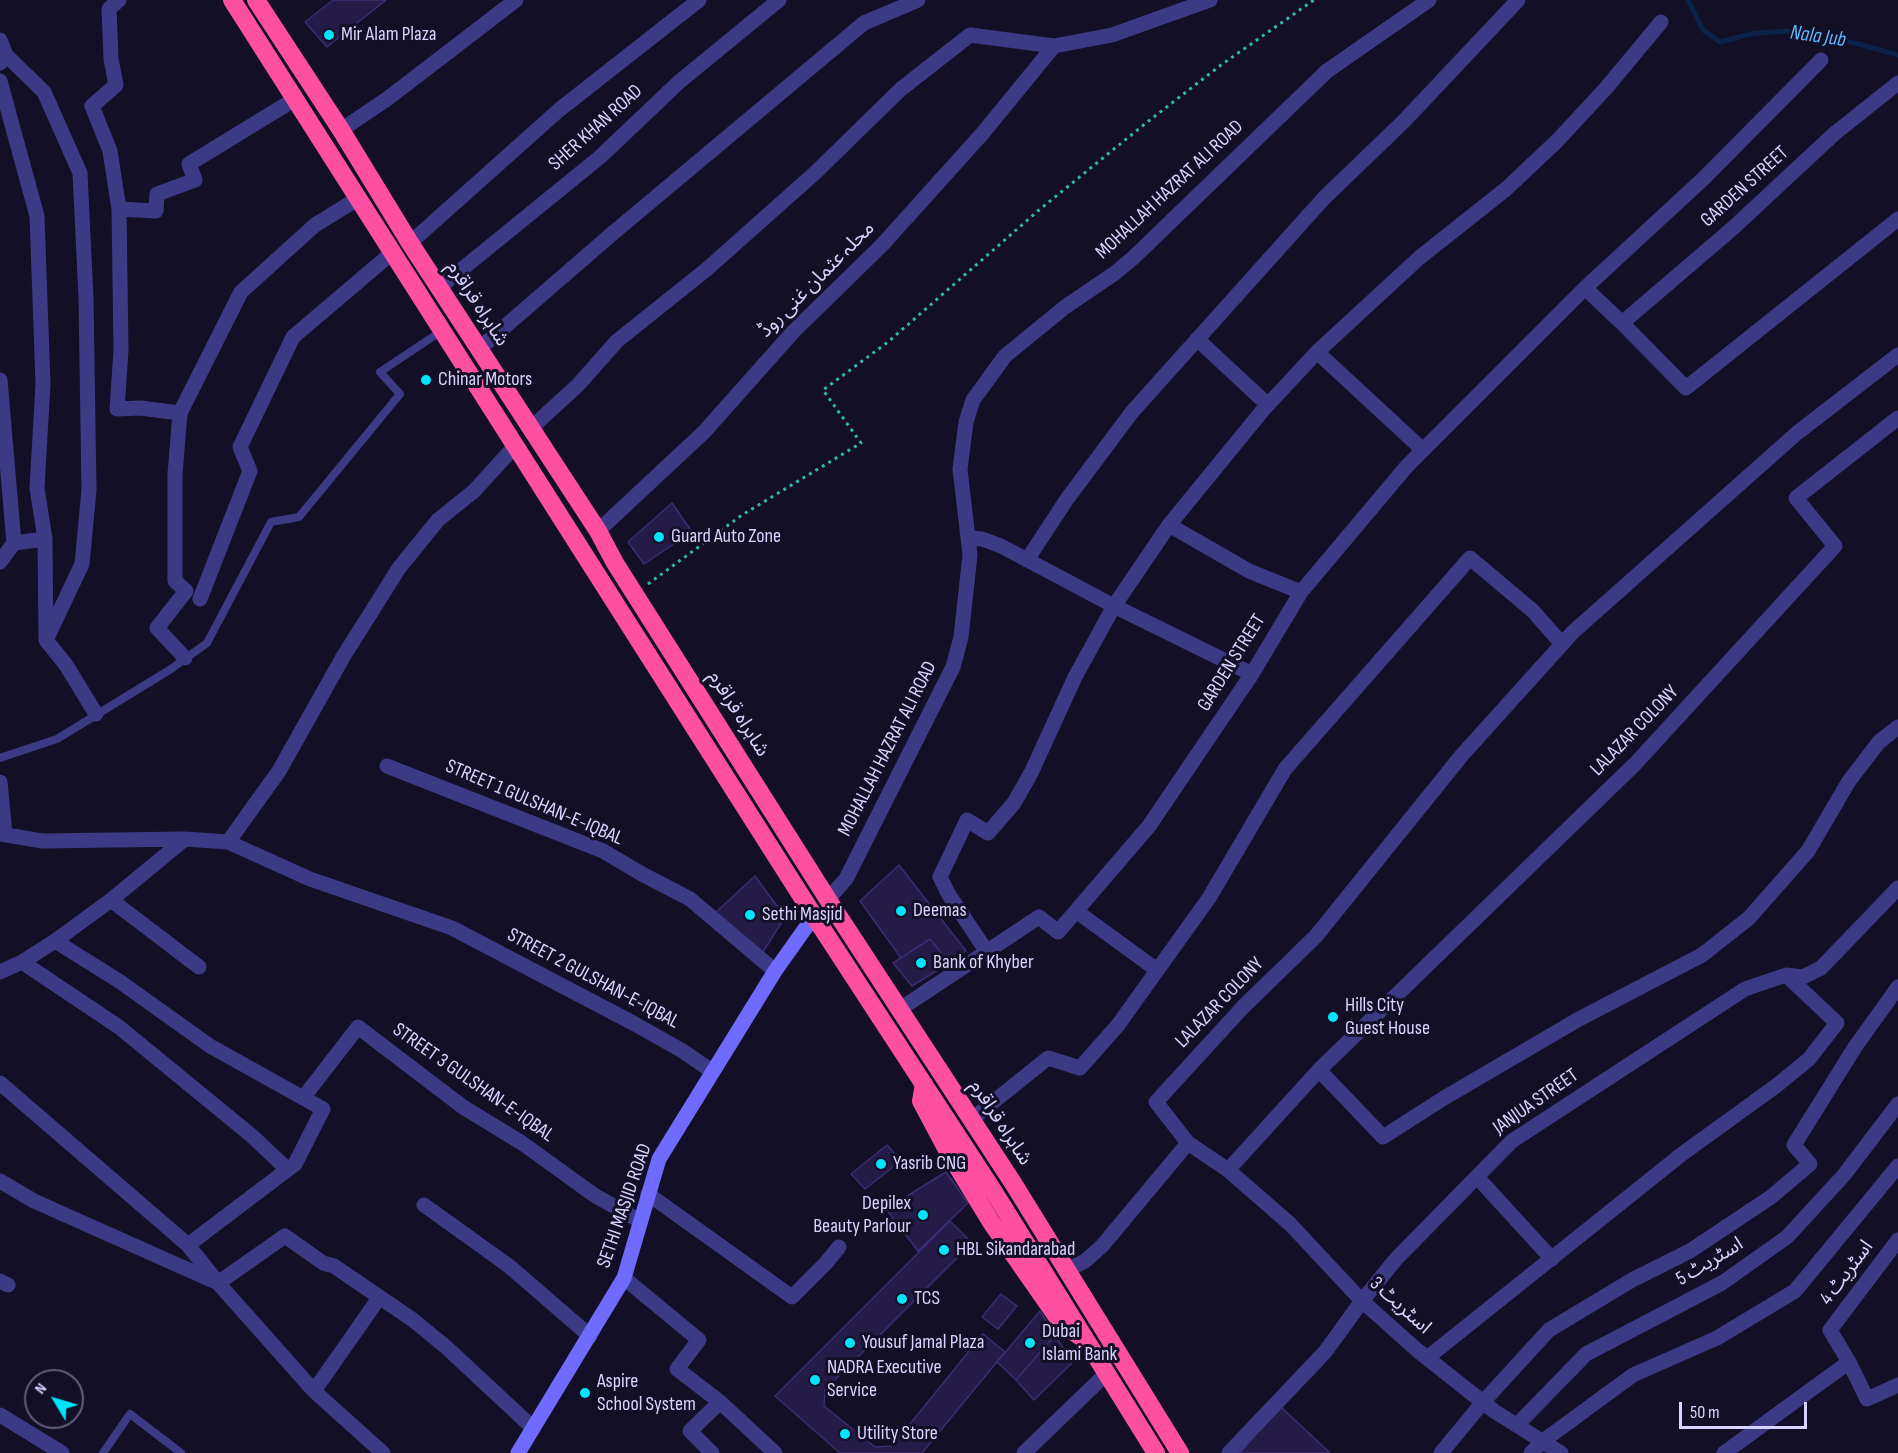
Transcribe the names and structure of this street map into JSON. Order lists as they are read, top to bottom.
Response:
{
  "streets": {
    "highway": ["شاہراہ قراقرم"],
    "street": [
      "SHER KHAN ROAD",
      "GARDEN STREET",
      "MOHALLAH HAZRAT ALI ROAD",
      "محلہ عثمان غنی روڈ",
      "LALAZAR COLONY",
      "STREET 1 GULSHAN-E-IQBAL",
      "STREET 2 GULSHAN-E-IQBAL",
      "STREET 3 GULSHAN-E-IQBAL",
      "JANJUA STREET",
      "SETHI MASJID ROAD",
      "اسٹریٹ 5",
      "اسٹریٹ 4",
      "اسٹریٹ 3"
    ]
  },
  "crossings": [
    ["SHER KHAN ROAD", "شاہراہ قراقرم"],
    ["GARDEN STREET", "شاہراہ قراقرم"],
    ["MOHALLAH HAZRAT ALI ROAD", "شاہراہ قراقرم"],
    ["محلہ عثمان غنی روڈ", "شاہراہ قراقرم"],
    ["LALAZAR COLONY", "اسٹریٹ 3"],
    ["STREET 1 GULSHAN-E-IQBAL", "SETHI MASJID ROAD"],
    ["STREET 2 GULSHAN-E-IQBAL", "SETHI MASJID ROAD"],
    ["STREET 3 GULSHAN-E-IQBAL", "SETHI MASJID ROAD"],
    ["JANJUA STREET", "اسٹریٹ 3"],
    ["اسٹریٹ 5", "اسٹریٹ 3"]
  ],
  "water": ["Nala Jub"],
  "places": [
    "Mir Alam Plaza",
    "Chinar Motors",
    "Guard Auto Zone",
    "Deemas",
    "Sethi Masjid",
    "Bank of Khyber",
    "Hills City Guest House",
    "Yasrib CNG",
    "Depilex Beauty Parlour",
    "HBL Sikandarabad",
    "TCS",
    "Yousuf Jamal Plaza",
    "Dubai Islami Bank",
    "NADRA Executive Service",
    "Aspire School System",
    "Utility Store"
  ],
  "scale_bar": "50 m",
  "north": "top left"
}
